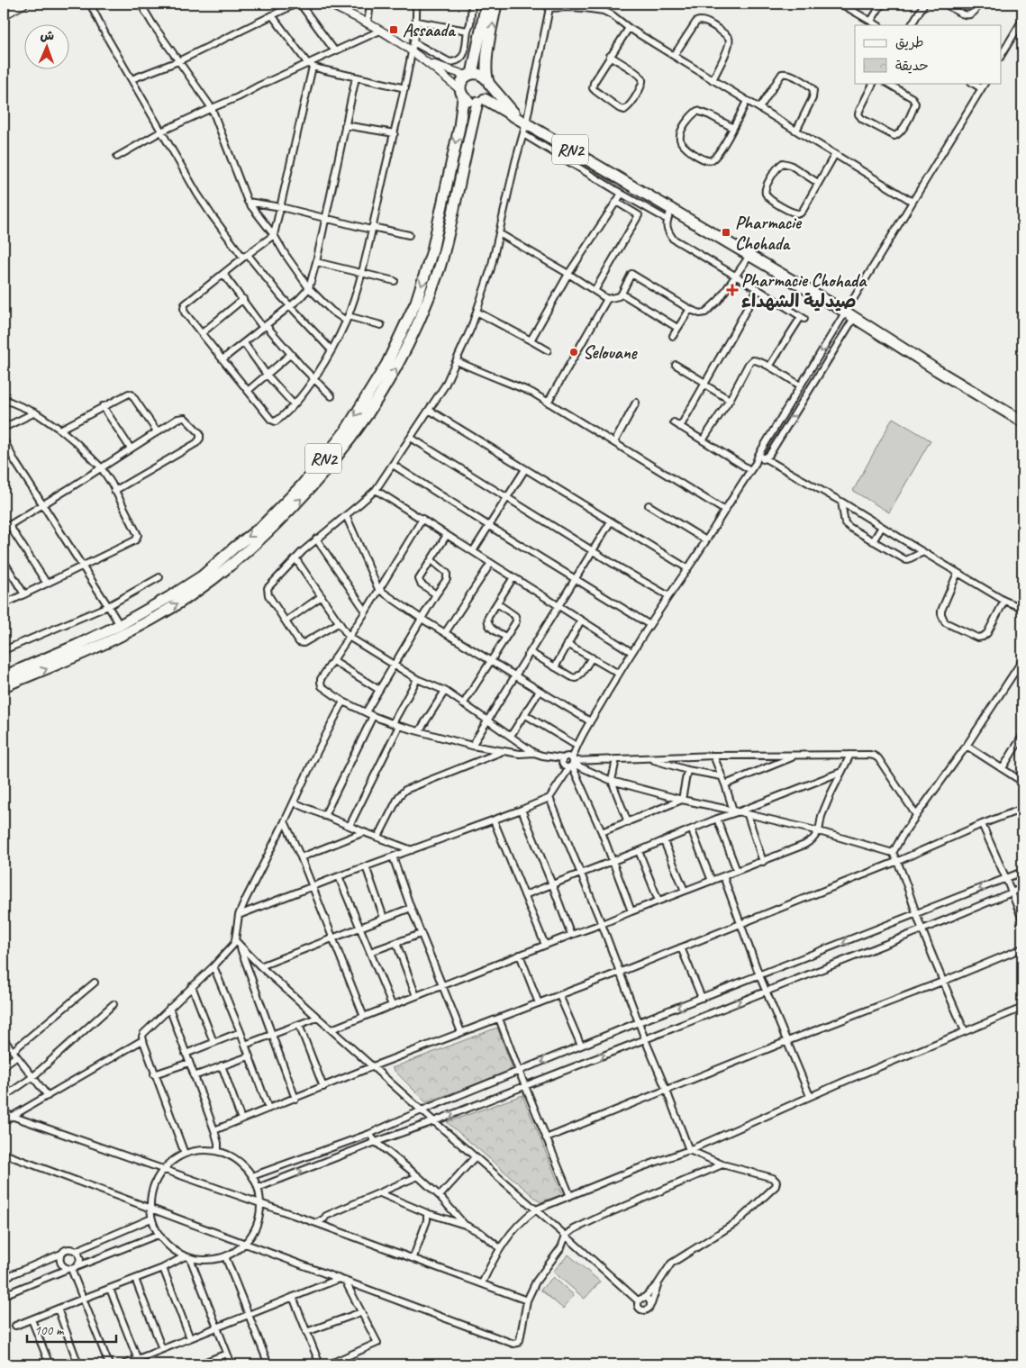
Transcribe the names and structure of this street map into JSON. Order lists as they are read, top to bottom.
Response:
{
  "streets": {
    "highway": ["RN2"]
  },
  "places": {
    "transit": ["Assaada", "Pharmacie Chohada"],
    "health": ["Pharmacie Chohada صيدلية الشهداء"],
    "other": ["Selouane"]
  },
  "legend": ["طريق", "حديقة"],
  "scale_bar": "100 m",
  "north": "top"
}
